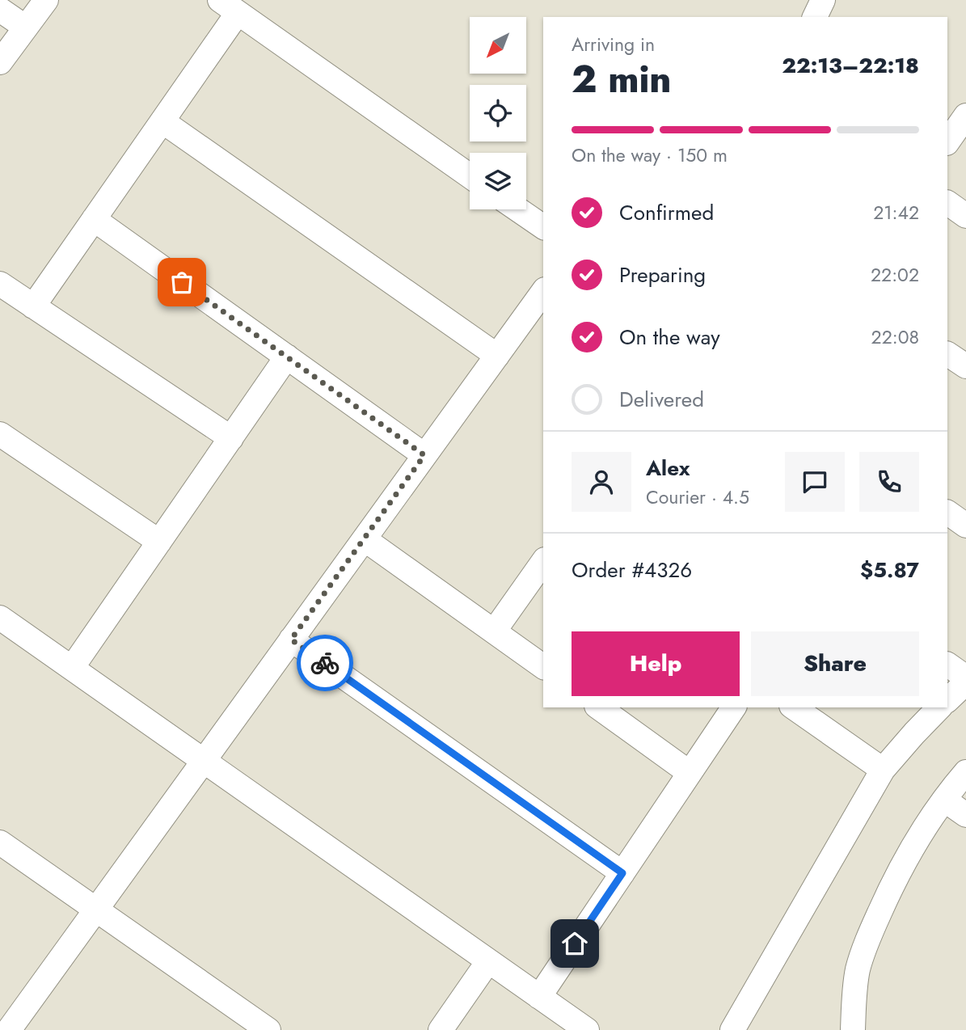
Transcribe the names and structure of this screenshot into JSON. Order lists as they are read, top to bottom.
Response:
{
  "north": "bottom left",
  "page": {
    "heading": ["2 min", "Arriving in", "22:13–22:18"],
    "panel": [
      "Alex",
      "Courier · 4.5",
      "Order #4326",
      "$5.87"
    ],
    "bar": "On the way · 150 m",
    "list": [
      ["Confirmed", "21:42"],
      ["Preparing", "22:02"],
      ["On the way", "22:08"],
      "Delivered"
    ],
    "buttons": ["Help", "Share"]
  }
}
